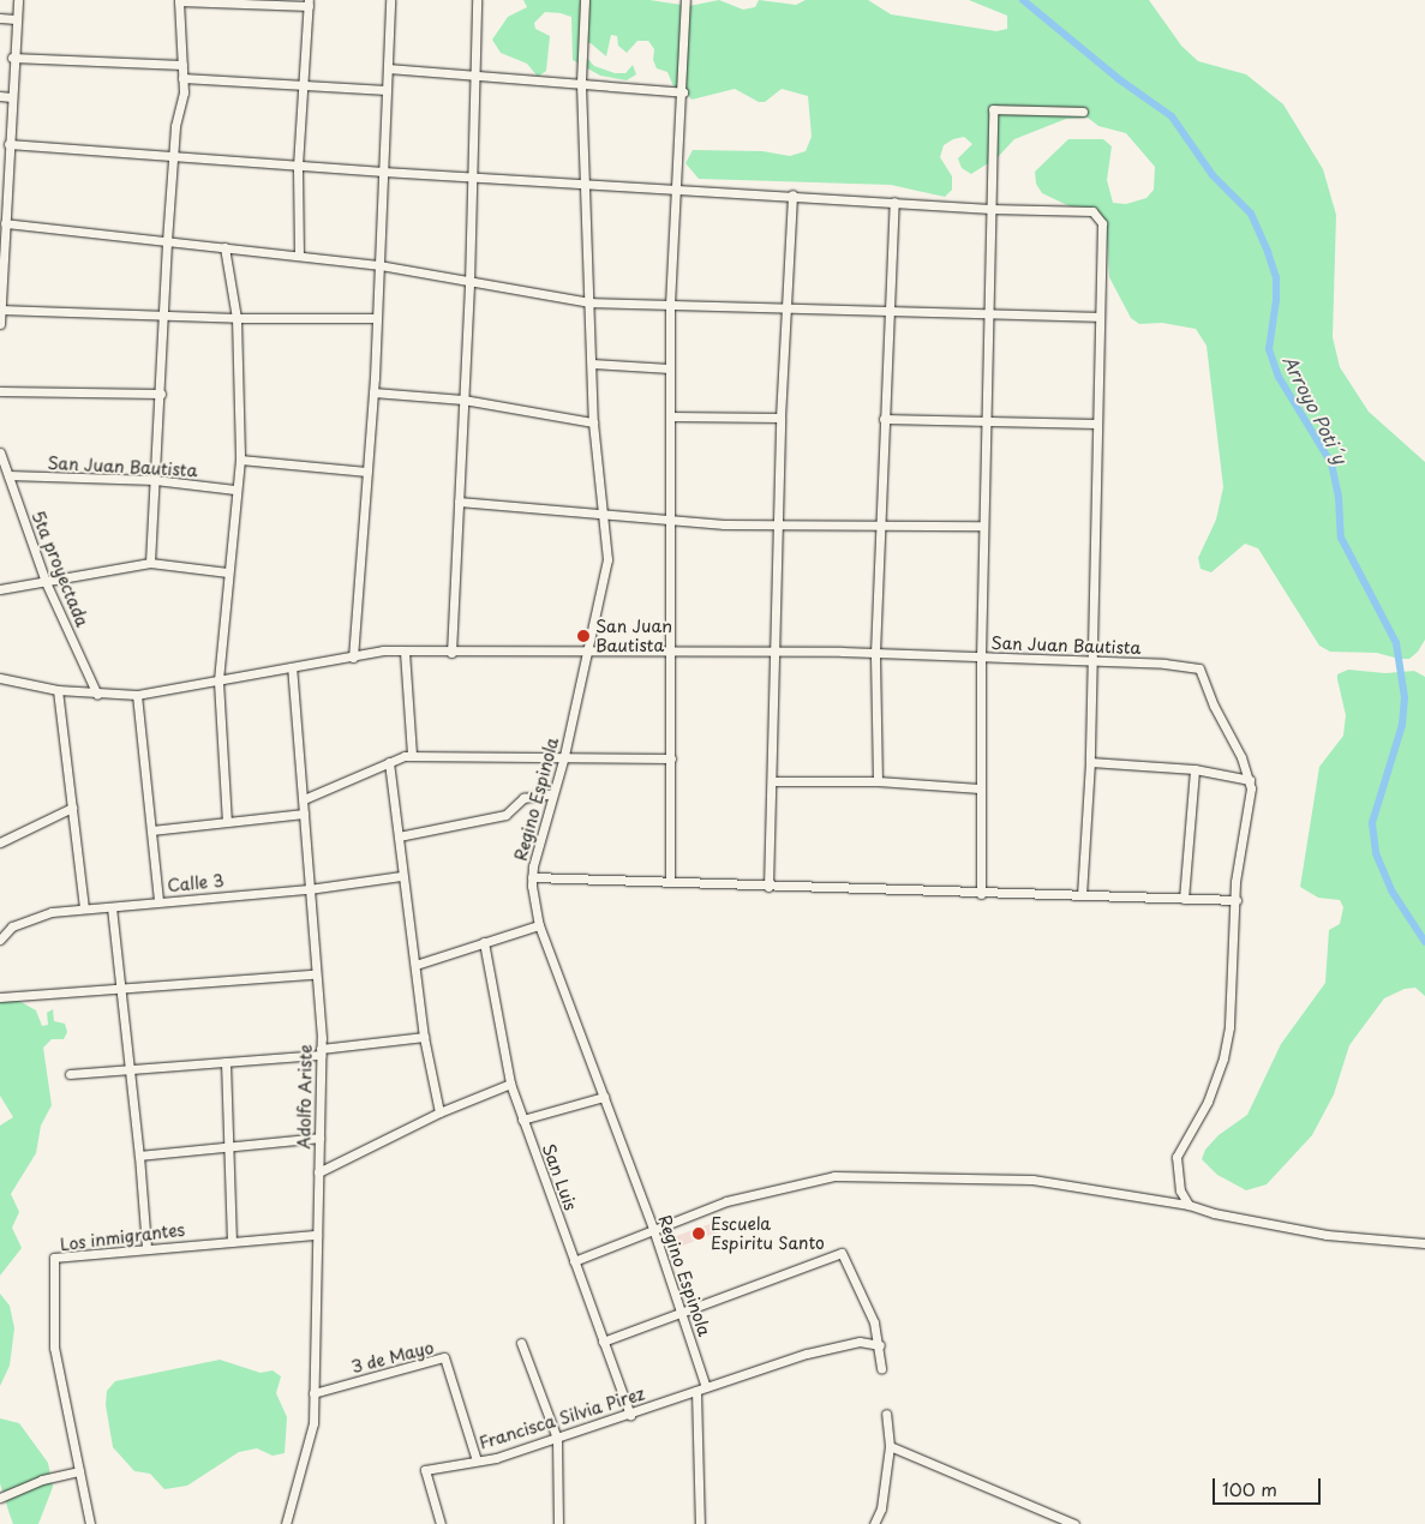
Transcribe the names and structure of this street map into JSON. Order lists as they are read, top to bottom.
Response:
{
  "streets": {
    "street": [
      "San Juan Bautista",
      "5ta proyectada",
      "Regino Espinola",
      "Calle 3",
      "Adolfo Ariste",
      "San Luis",
      "Los inmigrantes",
      "3 de Mayo",
      "Francisca Silvia Pirez"
    ]
  },
  "crossings": [
    ["San Juan Bautista", "5ta proyectada"],
    ["San Juan Bautista", "Regino Espinola"],
    ["San Juan Bautista", "Adolfo Ariste"],
    ["Regino Espinola", "Francisca Silvia Pirez"],
    ["Calle 3", "Adolfo Ariste"],
    ["Adolfo Ariste", "Los inmigrantes"],
    ["Adolfo Ariste", "3 de Mayo"],
    ["San Luis", "Francisca Silvia Pirez"],
    ["3 de Mayo", "Francisca Silvia Pirez"]
  ],
  "water": ["Arroyo Poti´y"],
  "places": ["San Juan Bautista", "Escuela Espiritu Santo"],
  "scale_bar": "100 m"
}
